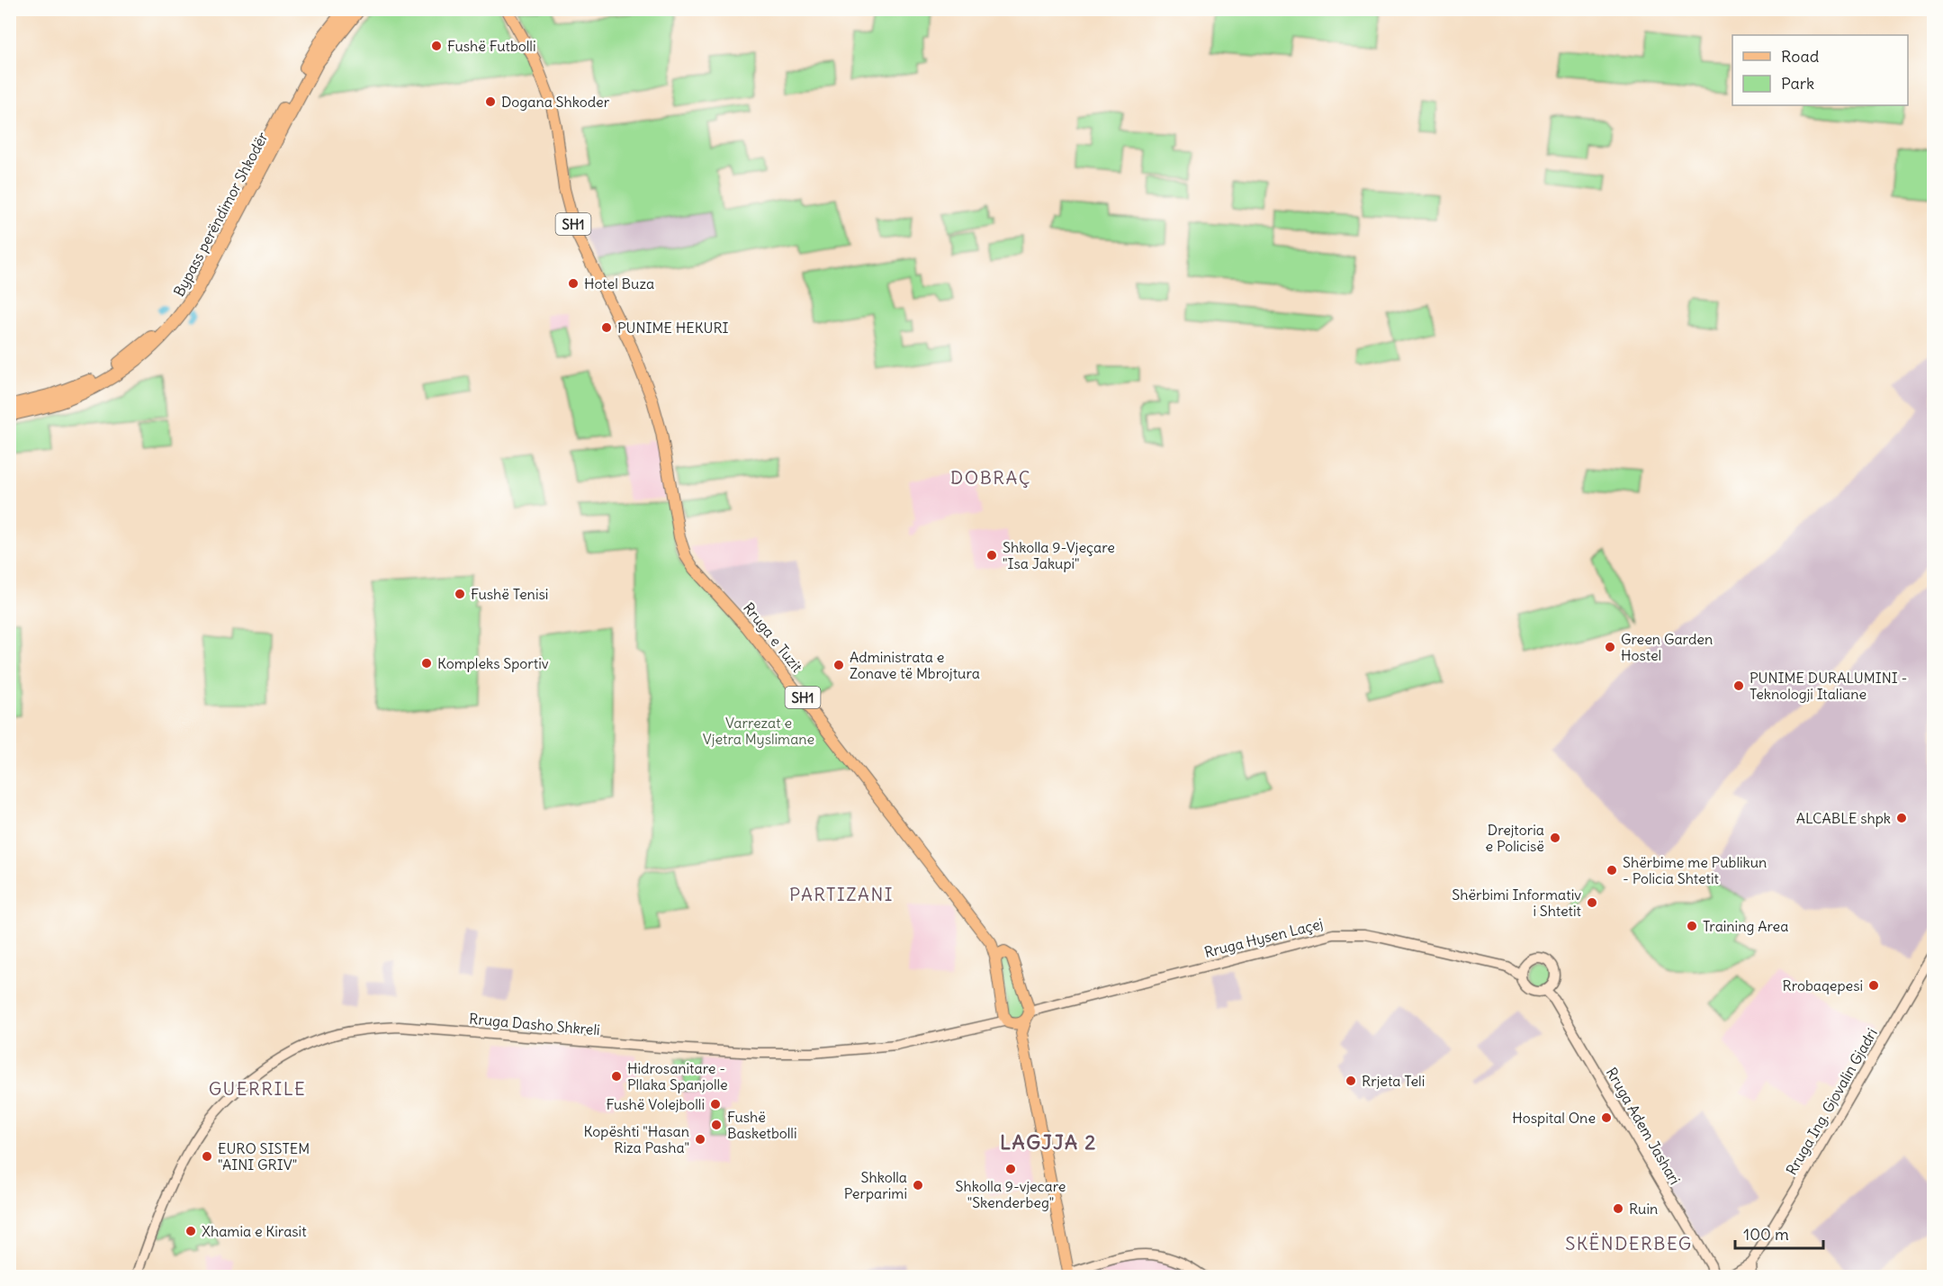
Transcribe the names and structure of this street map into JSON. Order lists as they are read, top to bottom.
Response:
{
  "streets": {
    "highway": ["Bypass perëndimor Shkodër"],
    "main road": [
      "SH1",
      "Rruga e Tuzit",
      "Rruga Hysen Laçej",
      "Rruga Dasho Shkreli",
      "Rruga Ing. Gjovalin Gjadri",
      "Rruga Adem Jashari"
    ]
  },
  "crossings": [
    ["SH1", "Rruga e Tuzit"],
    ["SH1", "Rruga Dasho Shkreli"]
  ],
  "districts": [
    "DOBRAÇ",
    "PARTIZANI",
    "GUERRILE",
    "LAGJJA 2",
    "SKËNDERBEG"
  ],
  "parks": ["Varrezat e Vjetra Myslimane"],
  "places": [
    "Fushë Futbolli",
    "Dogana Shkoder",
    "Hotel Buza",
    "PUNIME HEKURI",
    "Shkolla 9-Vjeçare \"Isa Jakupi\"",
    "Fushë Tenisi",
    "Green Garden Hostel",
    "Kompleks Sportiv",
    "Administrata e Zonave të Mbrojtura",
    "PUNIME DURALUMINI - Teknologji Italiane",
    "ALCABLE shpk",
    "Drejtoria e Policisë",
    "Shërbime me Publikun - Policia Shtetit",
    "Shërbimi Informativ i Shtetit",
    "Training Area",
    "Rrobaqepesi",
    "Hidrosanitare - Pllaka Spanjolle",
    "Rrjeta Teli",
    "Fushë Volejbolli",
    "Hospital One",
    "Fushë Basketbolli",
    "Kopështi \"Hasan Riza Pasha\"",
    "EURO SISTEM \"AINI GRIV\"",
    "Shkolla 9-vjecare \"Skenderbeg\"",
    "Shkolla Perparimi",
    "Ruin",
    "Xhamia e Kirasit"
  ],
  "legend": ["Road", "Park"],
  "scale_bar": "100 m"
}
